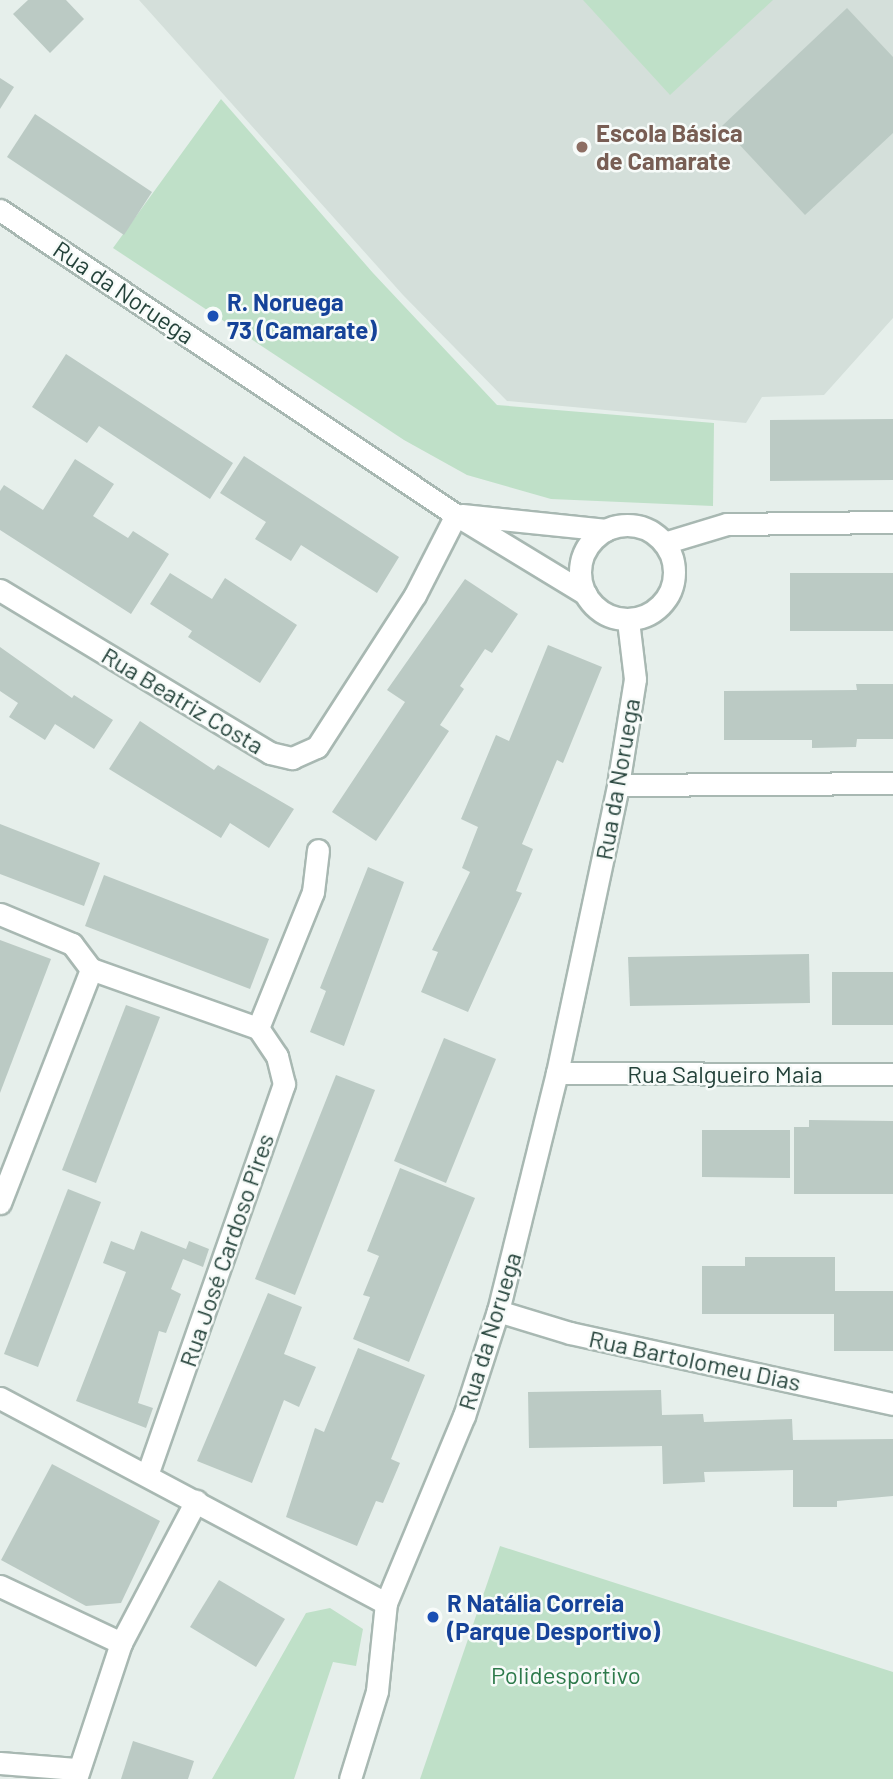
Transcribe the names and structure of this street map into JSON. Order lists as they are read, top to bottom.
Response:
{
  "streets": {
    "street": [
      "Rua da Noruega",
      "Rua Beatriz Costa",
      "Rua Salgueiro Maia",
      "Rua José Cardoso Pires",
      "Rua Bartolomeu Dias"
    ]
  },
  "crossings": [
    ["Rua da Noruega", "Rua Beatriz Costa"],
    ["Rua da Noruega", "Rua Salgueiro Maia"],
    ["Rua da Noruega", "Rua Bartolomeu Dias"]
  ],
  "parks": ["Polidesportivo"],
  "places": ["Escola Básica de Camarate", "R. Noruega 73 (Camarate)", "R Natália Correia (Parque Desportivo)"]
}
